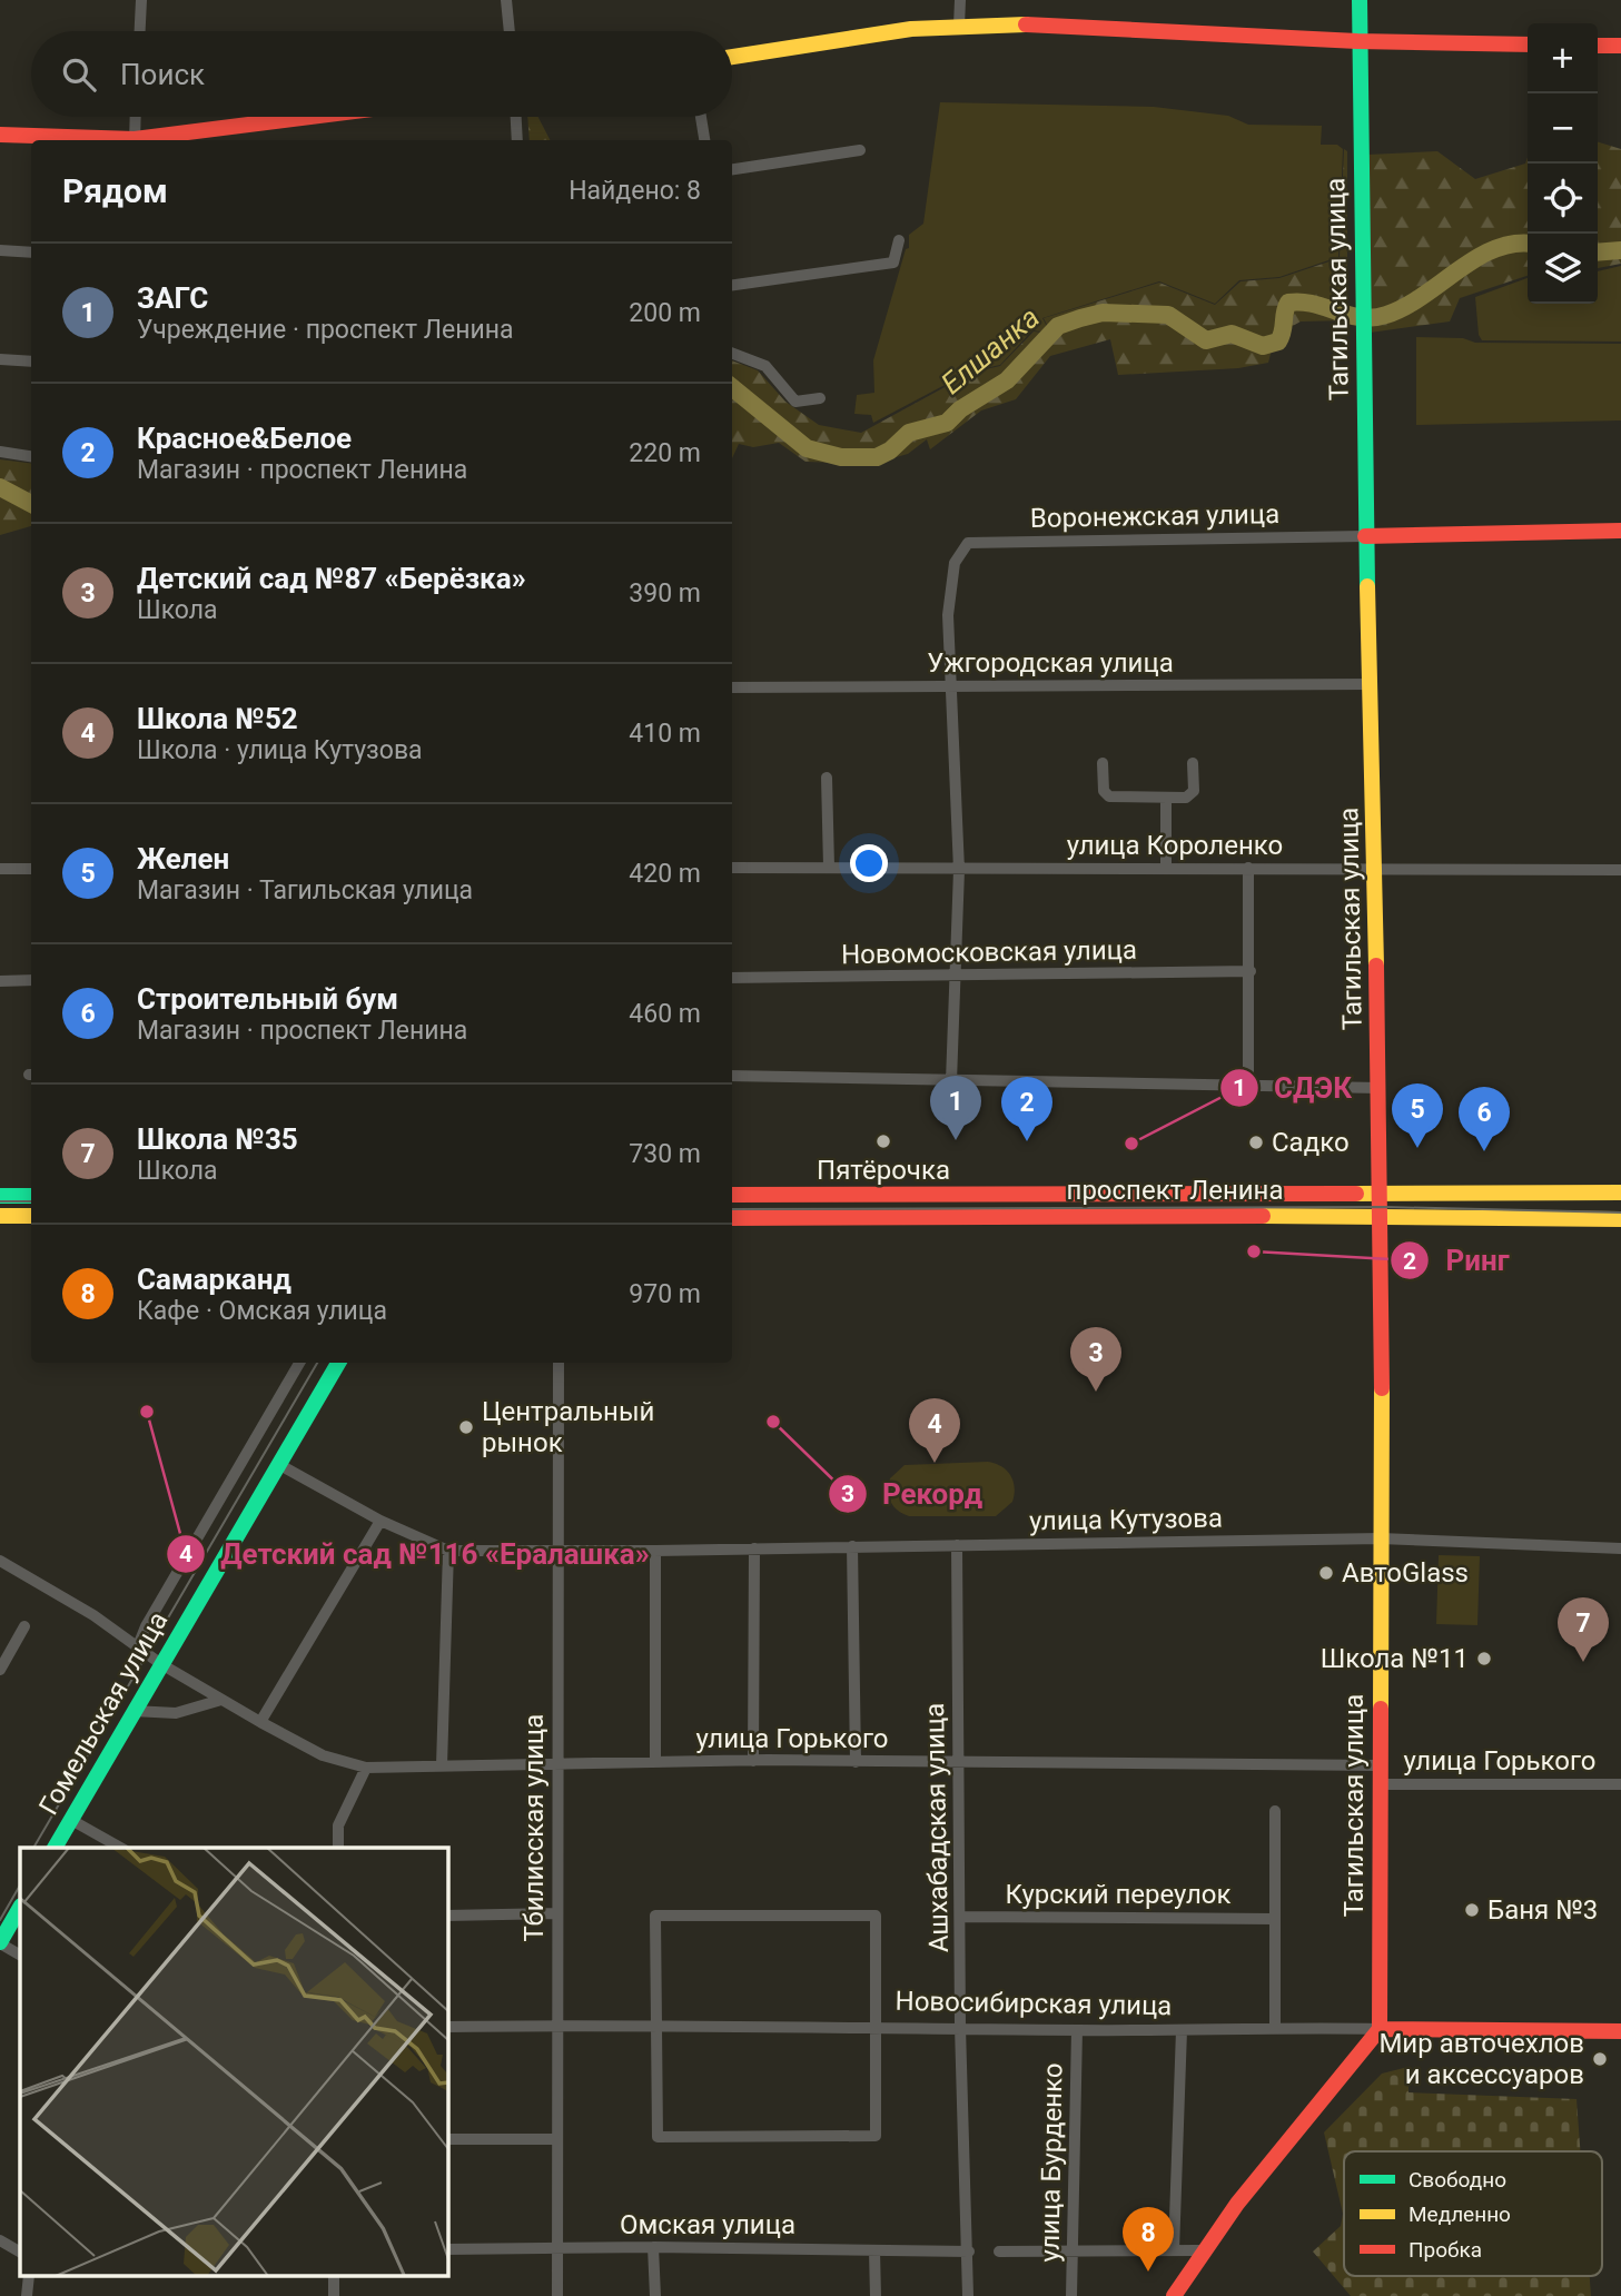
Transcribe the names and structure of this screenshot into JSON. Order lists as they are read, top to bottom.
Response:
{
  "streets": {
    "main road": [
      "Тагильская улица",
      "проспект Ленина",
      "Гомельская улица",
      "Новосибирская улица"
    ],
    "street": [
      "Воронежская улица",
      "Ужгородская улица",
      "улица Короленко",
      "Новомосковская улица",
      "улица Кутузова",
      "улица Горького",
      "Тбилисская улица",
      "Ашхабадская улица",
      "Курский переулок",
      "улица Бурденко",
      "Омская улица"
    ]
  },
  "crossings": [
    ["Тагильская улица", "Воронежская улица"],
    ["Тагильская улица", "Ужгородская улица"],
    ["Тагильская улица", "улица Короленко"],
    ["Тагильская улица", "проспект Ленина"],
    ["Тагильская улица", "улица Кутузова"],
    ["Тагильская улица", "улица Горького"],
    ["Тагильская улица", "Новосибирская улица"],
    ["Воронежская улица", "Ужгородская улица"],
    ["улица Кутузова", "Гомельская улица"],
    ["улица Кутузова", "Тбилисская улица"],
    ["улица Кутузова", "Ашхабадская улица"],
    ["Гомельская улица", "улица Горького"],
    ["улица Горького", "Тбилисская улица"],
    ["улица Горького", "Ашхабадская улица"],
    ["Тбилисская улица", "Новосибирская улица"],
    ["Тбилисская улица", "Омская улица"],
    ["Ашхабадская улица", "Курский переулок"],
    ["Ашхабадская улица", "Новосибирская улица"],
    ["Ашхабадская улица", "Омская улица"],
    ["Новосибирская улица", "улица Бурденко"]
  ],
  "water": ["Елшанка"],
  "places": [
    "Пятёрочка",
    "Садко",
    "СДЭК",
    "Ринг",
    "Детский сад №116 «Ералашка»",
    "Рекорд",
    "Центральный рынок",
    "АвтоGlass",
    "Школа №11",
    "Баня №3",
    "Мир авточехлов и аксессуаров"
  ],
  "legend": ["Свободно", "Медленно", "Пробка"],
  "page": {
    "map_buttons": ["+", "−"],
    "search": "Поиск",
    "heading": ["Рядом", "Найдено: 8"],
    "list": [
      {
        "mark": "1",
        "name": "ЗАГС",
        "note": "Учреждение · проспект Ленина",
        "value": "200 m"
      },
      {
        "mark": "2",
        "name": "Красное&Белое",
        "note": "Магазин · проспект Ленина",
        "value": "220 m"
      },
      {
        "mark": "3",
        "name": "Детский сад №87 «Берёзка»",
        "note": "Школа",
        "value": "390 m"
      },
      {
        "mark": "4",
        "name": "Школа №52",
        "note": "Школа · улица Кутузова",
        "value": "410 m"
      },
      {
        "mark": "5",
        "name": "Желен",
        "note": "Магазин · Тагильская улица",
        "value": "420 m"
      },
      {
        "mark": "6",
        "name": "Строительный бум",
        "note": "Магазин · проспект Ленина",
        "value": "460 m"
      },
      {
        "mark": "7",
        "name": "Школа №35",
        "note": "Школа",
        "value": "730 m"
      },
      {
        "mark": "8",
        "name": "Самарканд",
        "note": "Кафе · Омская улица",
        "value": "970 m"
      }
    ],
    "pins": [
      "1",
      "2",
      "5",
      "6",
      "3",
      "4",
      "7",
      "8"
    ]
  }
}
